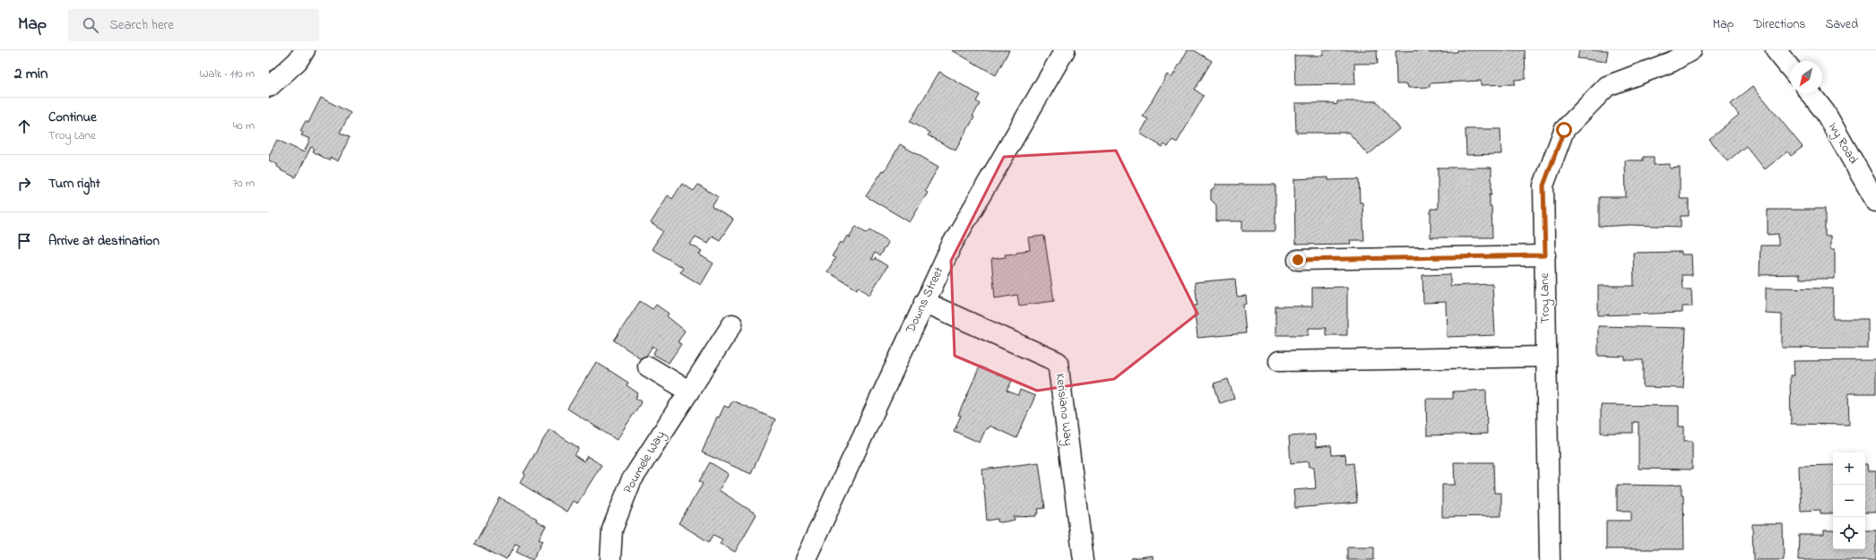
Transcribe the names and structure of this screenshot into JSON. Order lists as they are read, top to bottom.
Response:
{
  "streets": {
    "street": [
      "Ivy Road",
      "Troy Lane",
      "Downs Street",
      "Kerisiano Way",
      "Poumele Way"
    ]
  },
  "crossings": [
    ["Downs Street", "Kerisiano Way"]
  ],
  "north": "bottom left",
  "page": {
    "header": "Map",
    "search": "Search here",
    "nav": ["Map", "Directions", "Saved"],
    "heading": ["2 min", "Walk · 110 m"],
    "list": [
      ["Continue", "Troy Lane", "40 m"],
      ["Turn right", "70 m"],
      "Arrive at destination"
    ],
    "map_buttons": ["+", "−"]
  }
}
